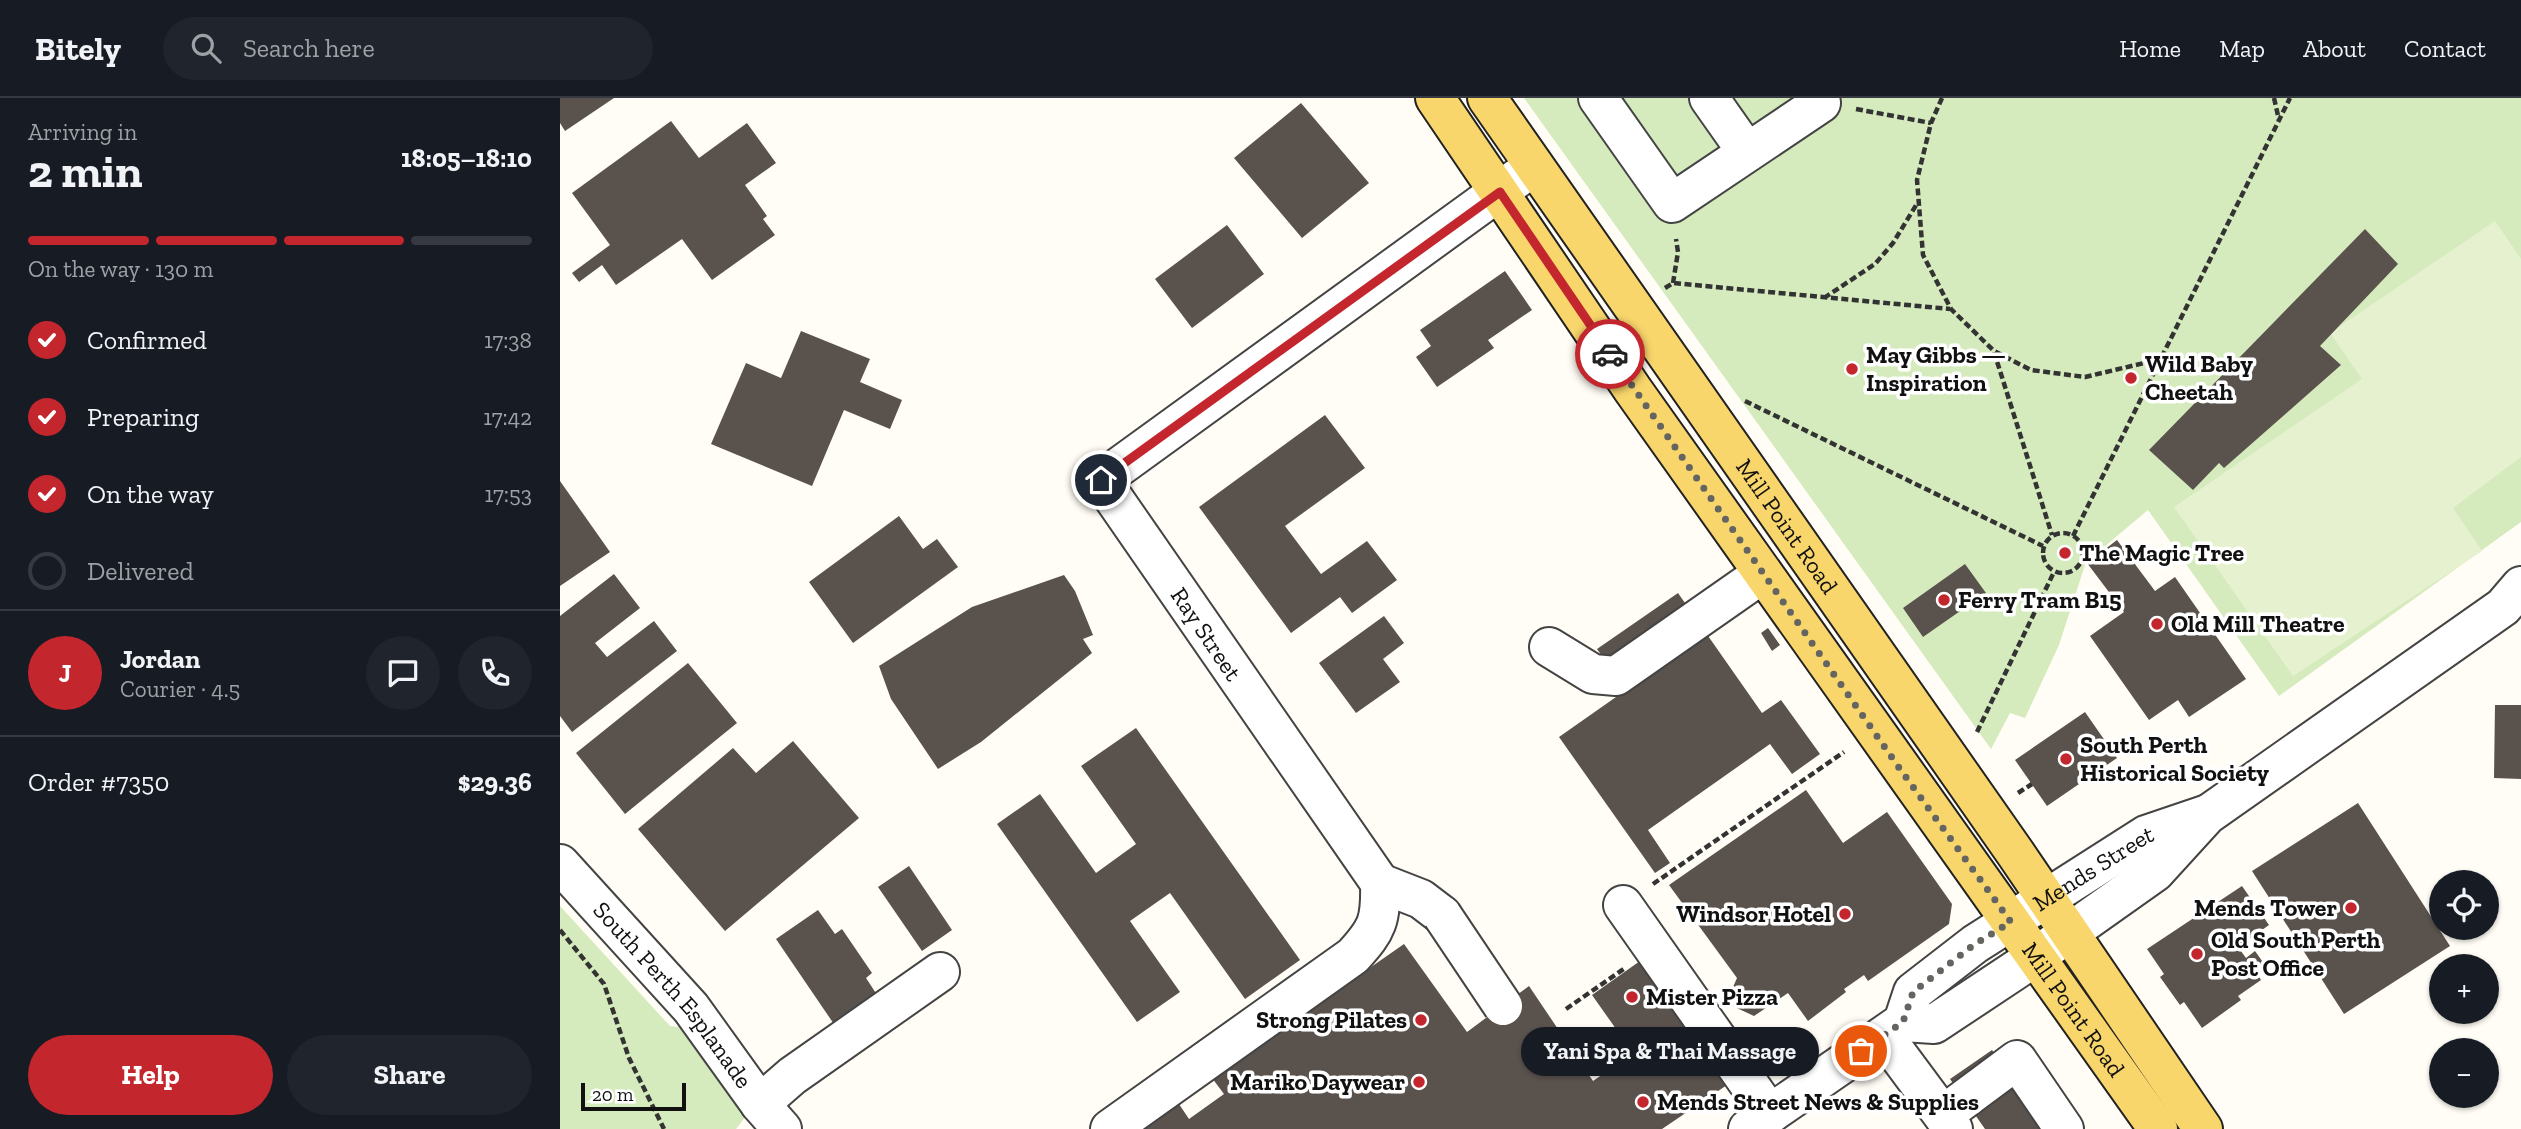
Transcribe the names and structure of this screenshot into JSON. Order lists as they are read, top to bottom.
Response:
{
  "streets": {
    "main road": ["Mill Point Road"],
    "street": ["Ray Street", "Mends Street", "South Perth Esplanade"]
  },
  "crossings": [
    ["Mill Point Road", "Ray Street"],
    ["Mill Point Road", "Mends Street"]
  ],
  "places": [
    "May Gibbs — Inspiration",
    "Wild Baby Cheetah",
    "The Magic Tree",
    "Ferry Tram B15",
    "Old Mill Theatre",
    "South Perth Historical Society",
    "Mends Tower",
    "Windsor Hotel",
    "Old South Perth Post Office",
    "Mister Pizza",
    "Strong Pilates",
    "Yani Spa & Thai Massage",
    "Mariko Daywear",
    "Mends Street News & Supplies"
  ],
  "scale_bar": "20 m",
  "page": {
    "header": "Bitely",
    "search": "Search here",
    "nav": [
      "Home",
      "Map",
      "About",
      "Contact"
    ],
    "heading": ["2 min", "Arriving in", "18:05–18:10"],
    "panel": [
      "Jordan",
      "Courier · 4.5",
      "Order #7350",
      "$29.36"
    ],
    "bar": "On the way · 130 m",
    "list": [
      ["Confirmed", "17:38"],
      ["Preparing", "17:42"],
      ["On the way", "17:53"],
      "Delivered"
    ],
    "round": "J",
    "map_buttons": ["+", "−"],
    "buttons": ["Help", "Share"],
    "bubble": "Yani Spa & Thai Massage",
    "scale": "20 m"
  }
}
